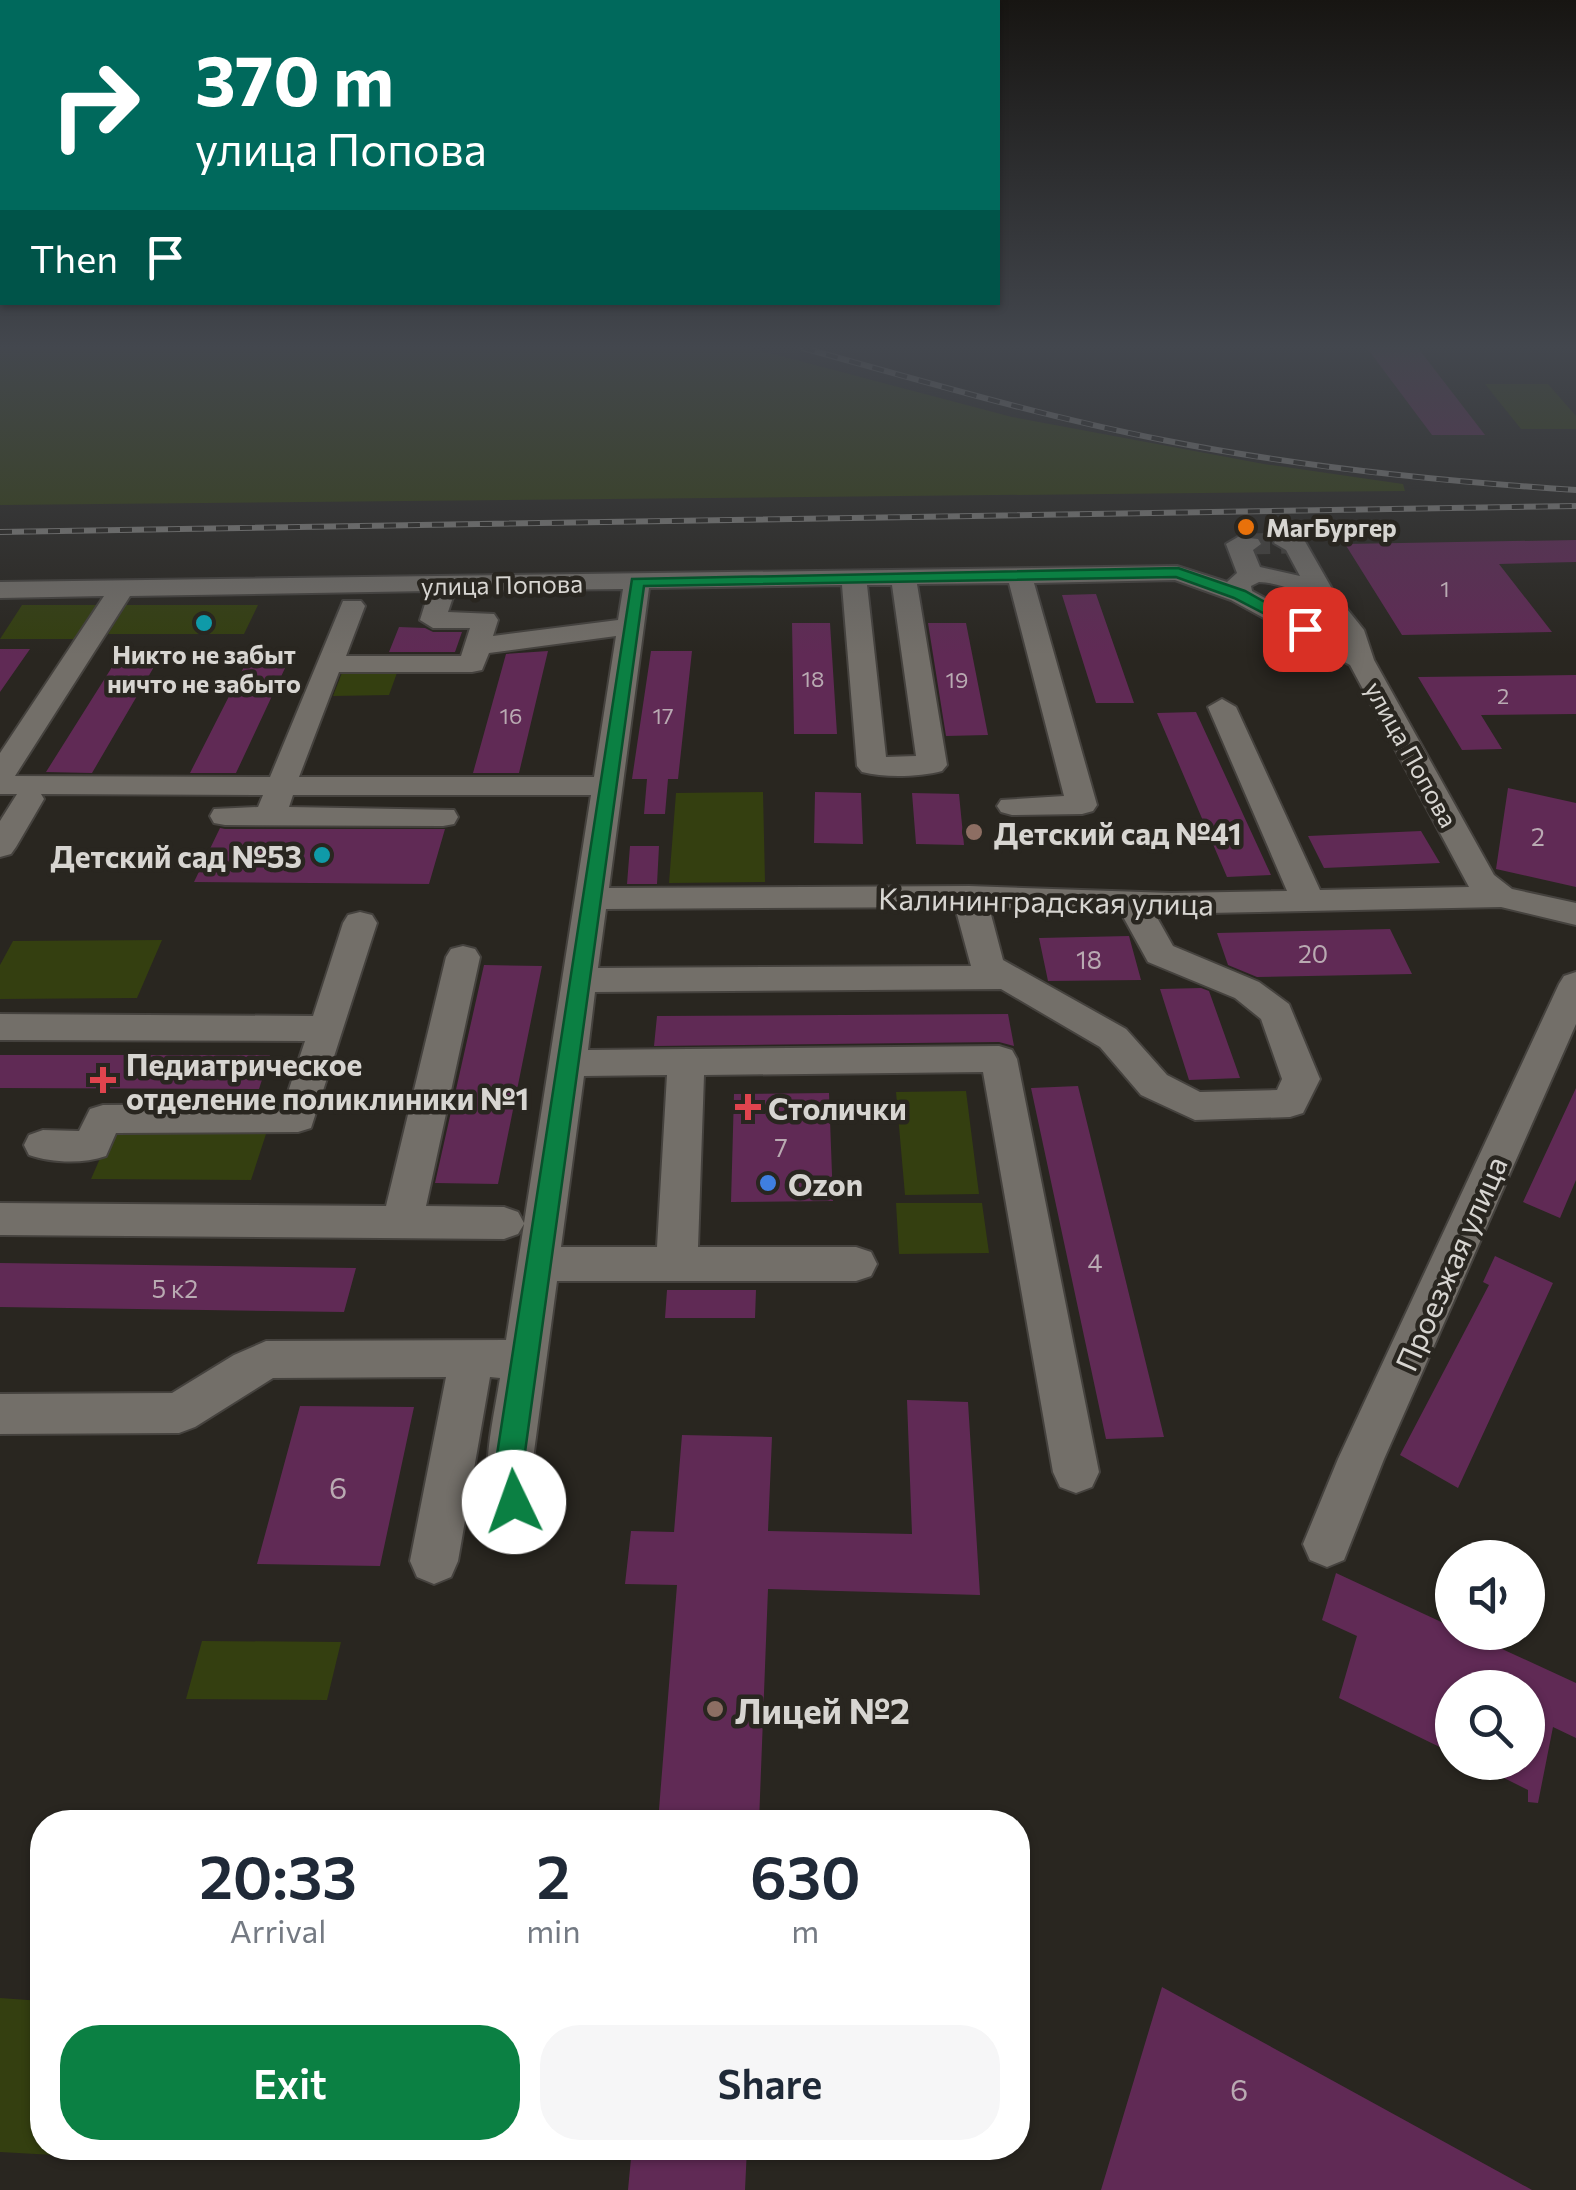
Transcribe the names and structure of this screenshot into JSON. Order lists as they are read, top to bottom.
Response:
{
  "streets": {
    "street": ["улица Попова", "Калининградская улица", "Проезжая улица"]
  },
  "crossings": [
    ["улица Попова", "Калининградская улица"]
  ],
  "places": {
    "other": [
      "МагБургер",
      "Никто не забыт ничто не забыто",
      "Детский сад №41",
      "Детский сад №53",
      "Ozon",
      "Лицей №2"
    ],
    "health": ["Педиатрическое отделение поликлиники №1", "Столички"]
  },
  "house_numbers": [
    "1",
    "18",
    "19",
    "2",
    "16",
    "17",
    "2",
    "20",
    "18",
    "7",
    "4",
    "5 к2",
    "6",
    "6"
  ],
  "page": {
    "turn": ["370 m", "улица Попова"],
    "then": "Then",
    "eta": [
      "20:33",
      "Arrival",
      "2",
      "min",
      "630",
      "m"
    ],
    "buttons": ["Exit", "Share"]
  }
}
